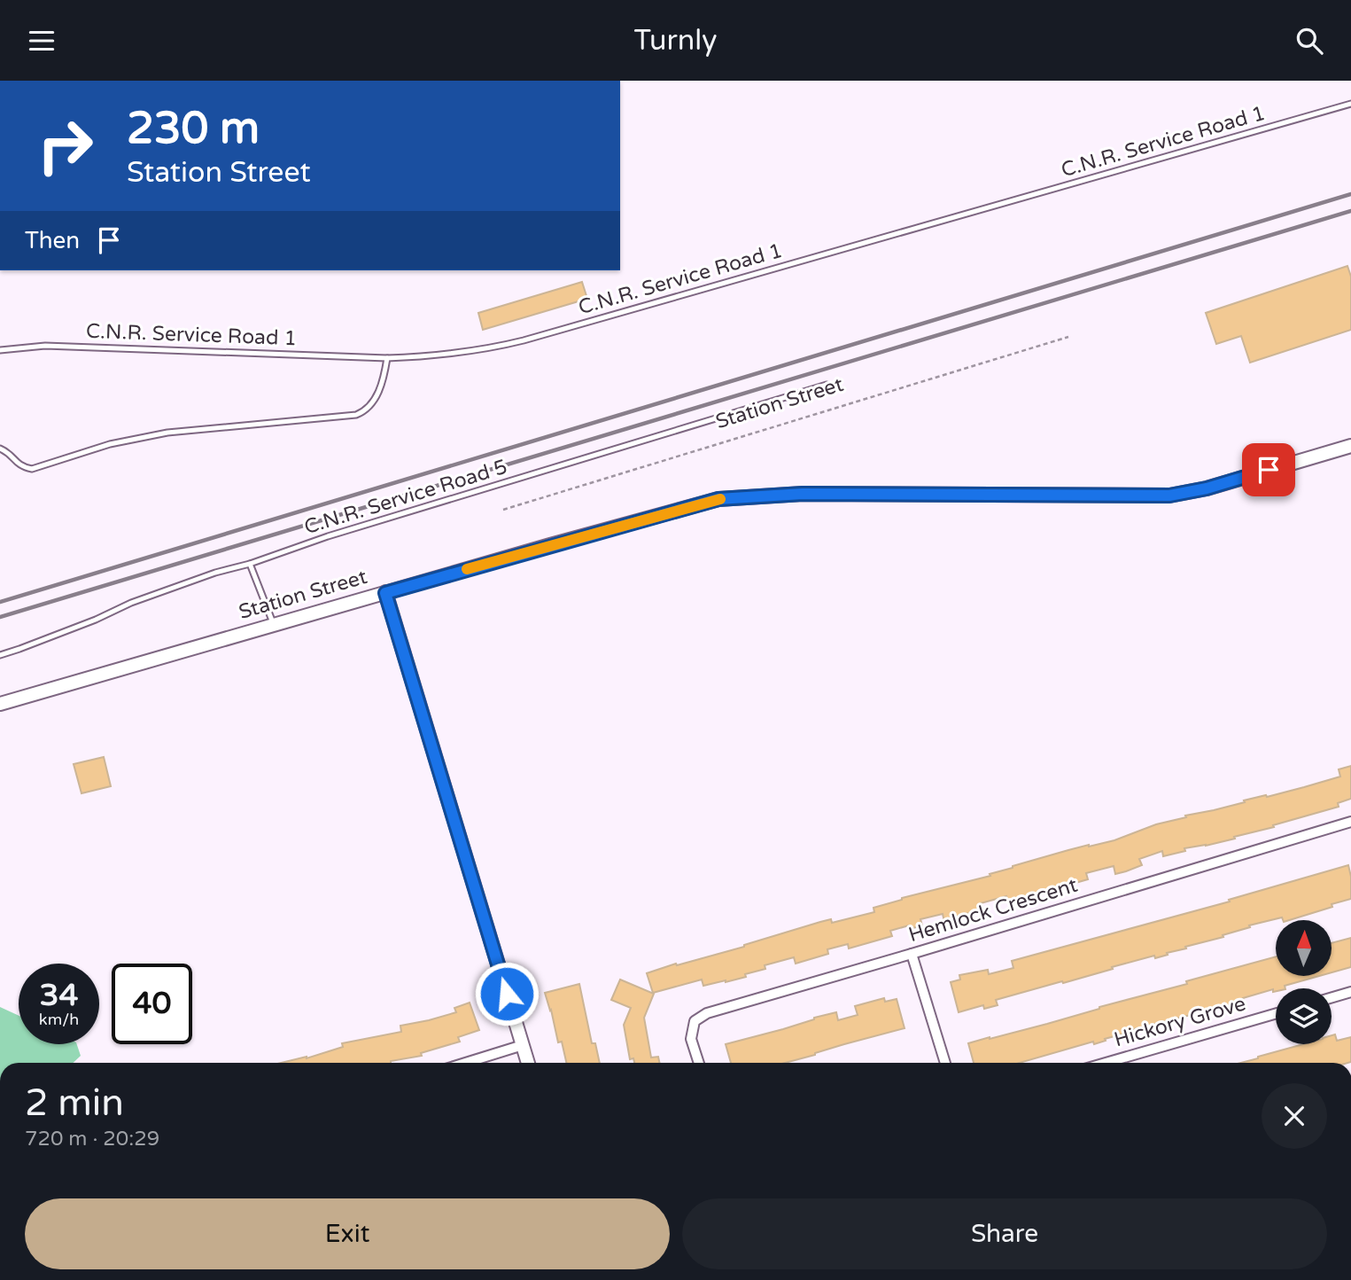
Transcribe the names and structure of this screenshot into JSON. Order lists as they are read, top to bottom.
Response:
{
  "streets": {
    "street": ["Station Street", "Hemlock Crescent", "Hickory Grove"],
    "lane": ["C.N.R. Service Road 1", "C.N.R. Service Road 5"]
  },
  "north": "top",
  "page": {
    "header": "Turnly",
    "turn": ["230 m", "Station Street"],
    "then": "Then",
    "speed": "34 km/h",
    "limit": "40",
    "heading": ["2 min", "720 m · 20:29"],
    "buttons": ["Exit", "Share"]
  }
}
